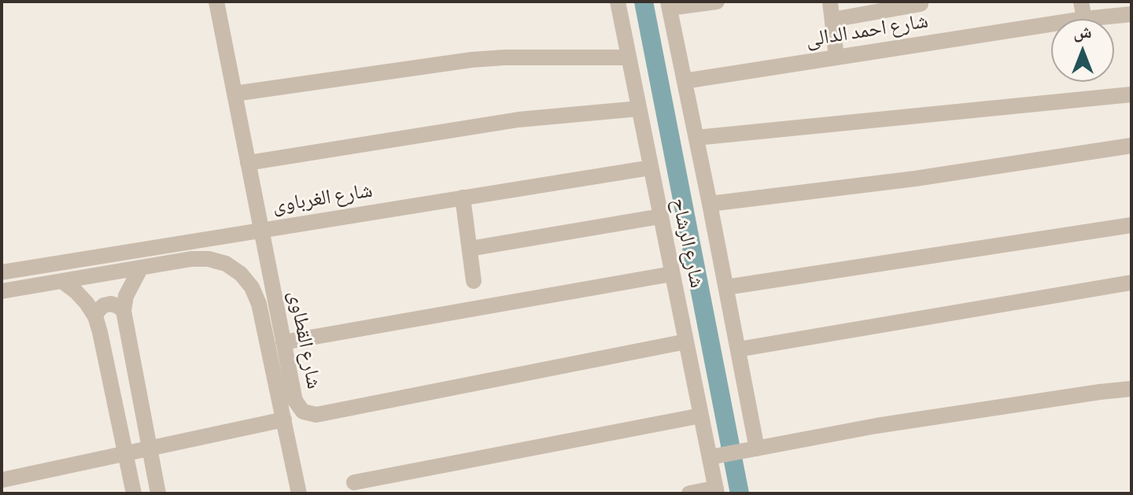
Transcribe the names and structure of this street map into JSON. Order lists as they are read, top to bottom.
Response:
{
  "streets": {
    "street": [
      "شارع احمد الدالى",
      "شارع الغرباوى",
      "شارع الرشاح",
      "شارع القطاوى"
    ]
  },
  "crossings": [
    ["شارع احمد الدالى", "شارع الرشاح"],
    ["شارع الغرباوى", "شارع الرشاح"],
    ["شارع الغرباوى", "شارع القطاوى"],
    ["شارع الرشاح", "شارع القطاوى"]
  ],
  "north": "top"
}
